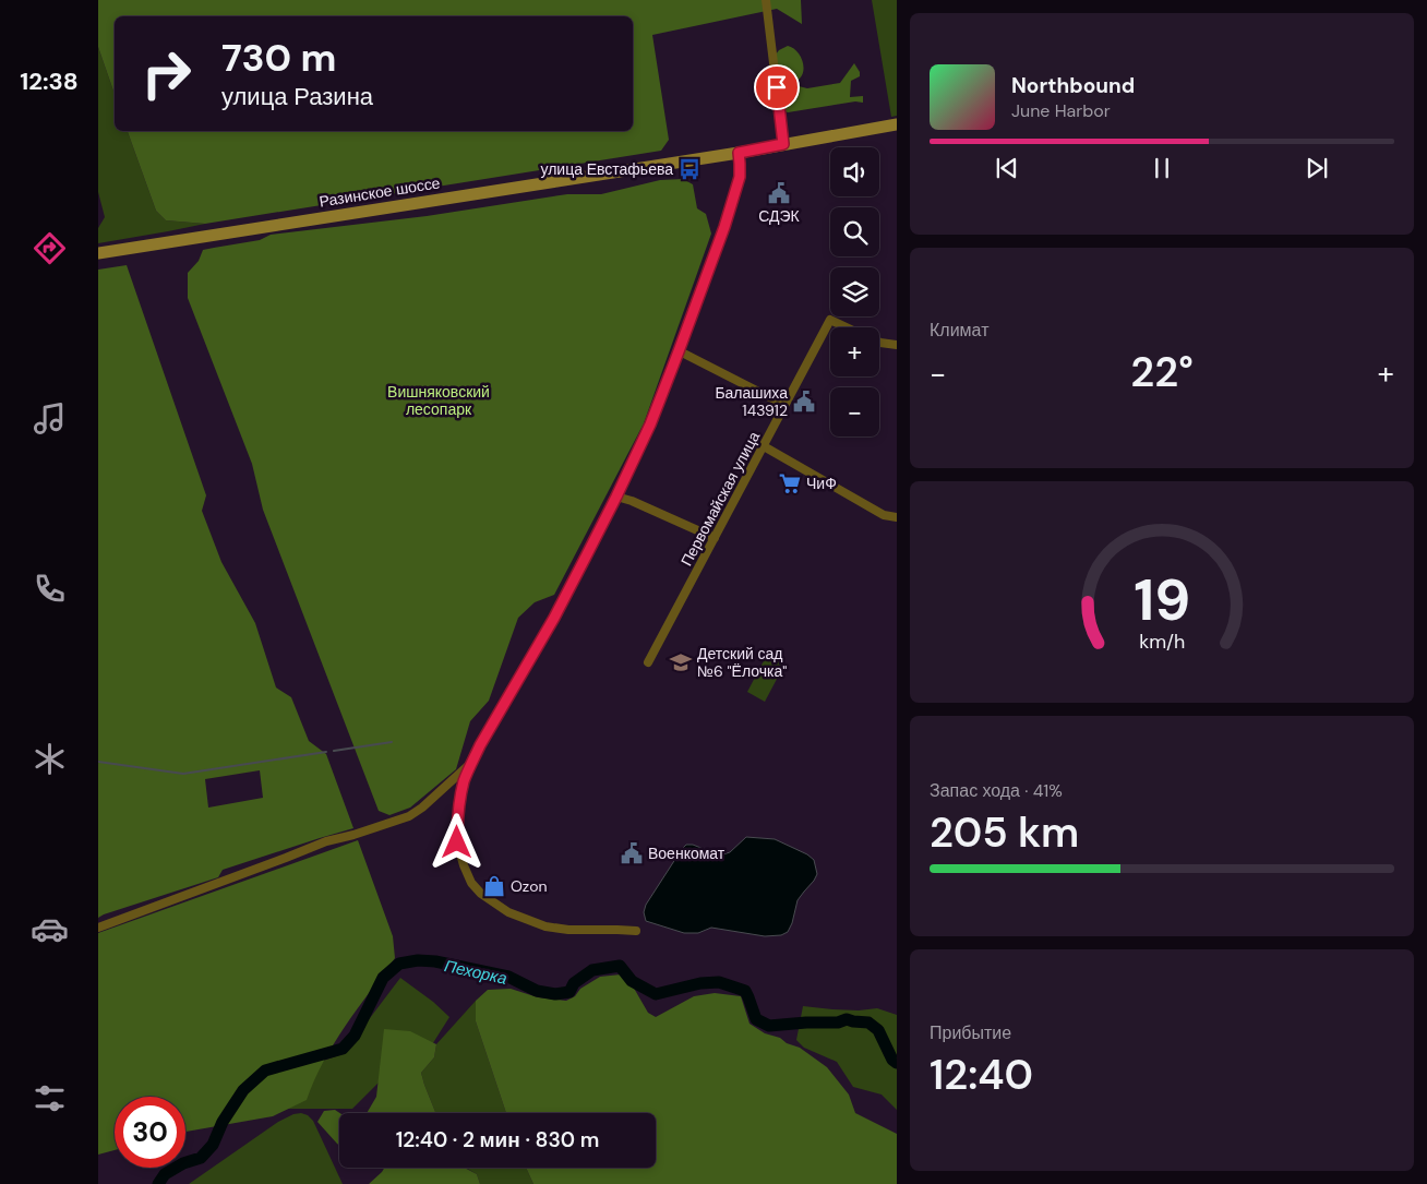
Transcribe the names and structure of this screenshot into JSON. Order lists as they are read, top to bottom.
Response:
{
  "streets": {
    "main road": ["Разинское шоссе"],
    "street": ["Первомайская улица"]
  },
  "water": ["Пехорка"],
  "parks": ["Вишняковский лесопарк"],
  "places": {
    "bus stop": ["улица Евстафьева"],
    "public building": ["СДЭК", "Балашиха 143912", "Военкомат"],
    "supermarket": ["ЧиФ"],
    "school or university": ["Детский сад №6 \"Ёлочка\""],
    "shop": ["Ozon"]
  },
  "page": {
    "tabs": "12:38",
    "turn": ["730 m", "улица Разина"],
    "song": ["Northbound", "June Harbor"],
    "map_buttons": ["+", "−"],
    "tile": [
      "Климат",
      ["Запас хода · 41%", "205 km"],
      ["Прибытие", "12:40"]
    ],
    "heat": ["−", "22°", "+"],
    "limit": "30",
    "trip": "12:40 · 2 мин · 830 m",
    "gauge": ["19", "km/h"]
  }
}
